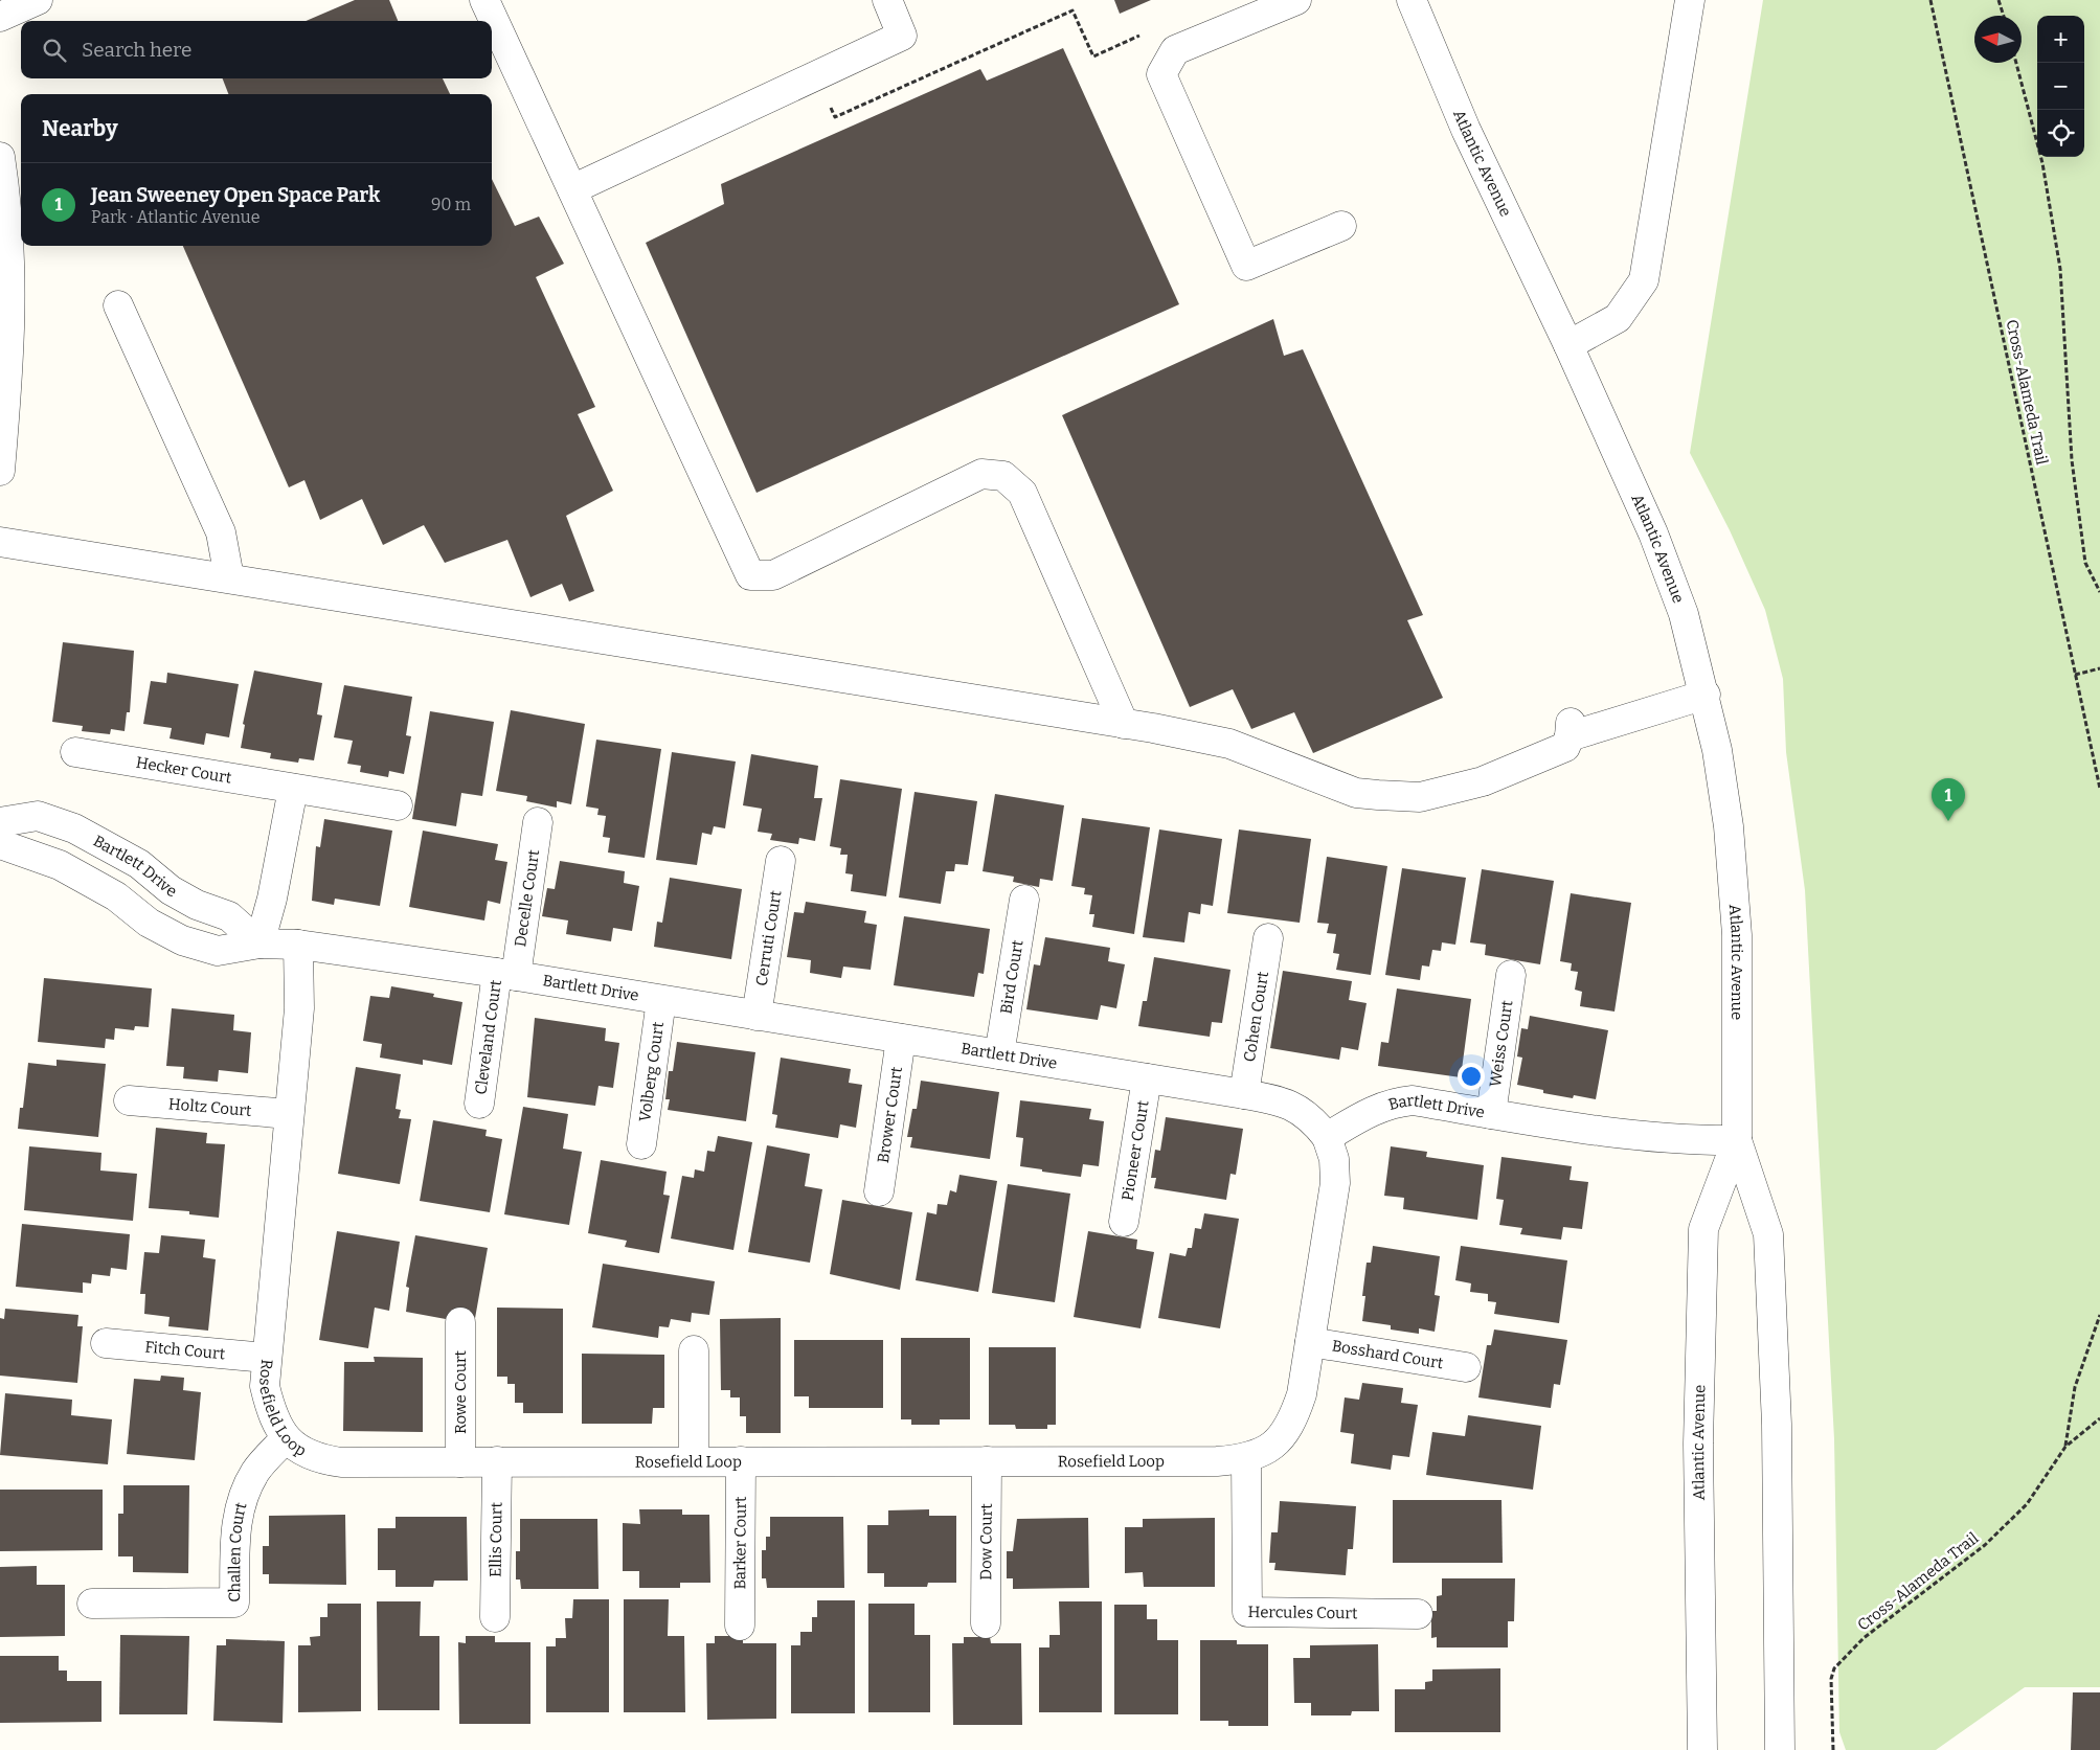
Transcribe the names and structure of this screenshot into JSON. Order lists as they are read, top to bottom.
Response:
{
  "streets": {
    "street": [
      "Atlantic Avenue",
      "Hecker Court",
      "Bartlett Drive",
      "Decelle Court",
      "Cerruti Court",
      "Bird Court",
      "Cohen Court",
      "Cleveland Court",
      "Weiss Court",
      "Volberg Court",
      "Holtz Court",
      "Brower Court",
      "Pioneer Court",
      "Fitch Court",
      "Bosshard Court",
      "Rowe Court",
      "Rosefield Loop",
      "Ellis Court",
      "Dow Court",
      "Barker Court",
      "Challen Court",
      "Hercules Court"
    ],
    "path": ["Cross-Alameda Trail"]
  },
  "crossings": [
    ["Atlantic Avenue", "Bartlett Drive"],
    ["Bartlett Drive", "Decelle Court"],
    ["Bartlett Drive", "Cerruti Court"],
    ["Bartlett Drive", "Bird Court"],
    ["Bartlett Drive", "Cohen Court"],
    ["Bartlett Drive", "Cleveland Court"],
    ["Bartlett Drive", "Weiss Court"],
    ["Bartlett Drive", "Volberg Court"],
    ["Bartlett Drive", "Brower Court"],
    ["Bartlett Drive", "Pioneer Court"],
    ["Bartlett Drive", "Rosefield Loop"],
    ["Decelle Court", "Cleveland Court"],
    ["Holtz Court", "Rosefield Loop"],
    ["Fitch Court", "Rosefield Loop"],
    ["Bosshard Court", "Rosefield Loop"],
    ["Rowe Court", "Rosefield Loop"],
    ["Rosefield Loop", "Ellis Court"],
    ["Rosefield Loop", "Dow Court"],
    ["Rosefield Loop", "Barker Court"],
    ["Rosefield Loop", "Challen Court"],
    ["Rosefield Loop", "Hercules Court"]
  ],
  "north": "left",
  "page": {
    "map_buttons": ["+", "−"],
    "search": "Search here",
    "heading": "Nearby",
    "list": [
      {
        "mark": "1",
        "name": "Jean Sweeney Open Space Park",
        "note": "Park · Atlantic Avenue",
        "value": "90 m"
      }
    ],
    "pins": "1"
  }
}
